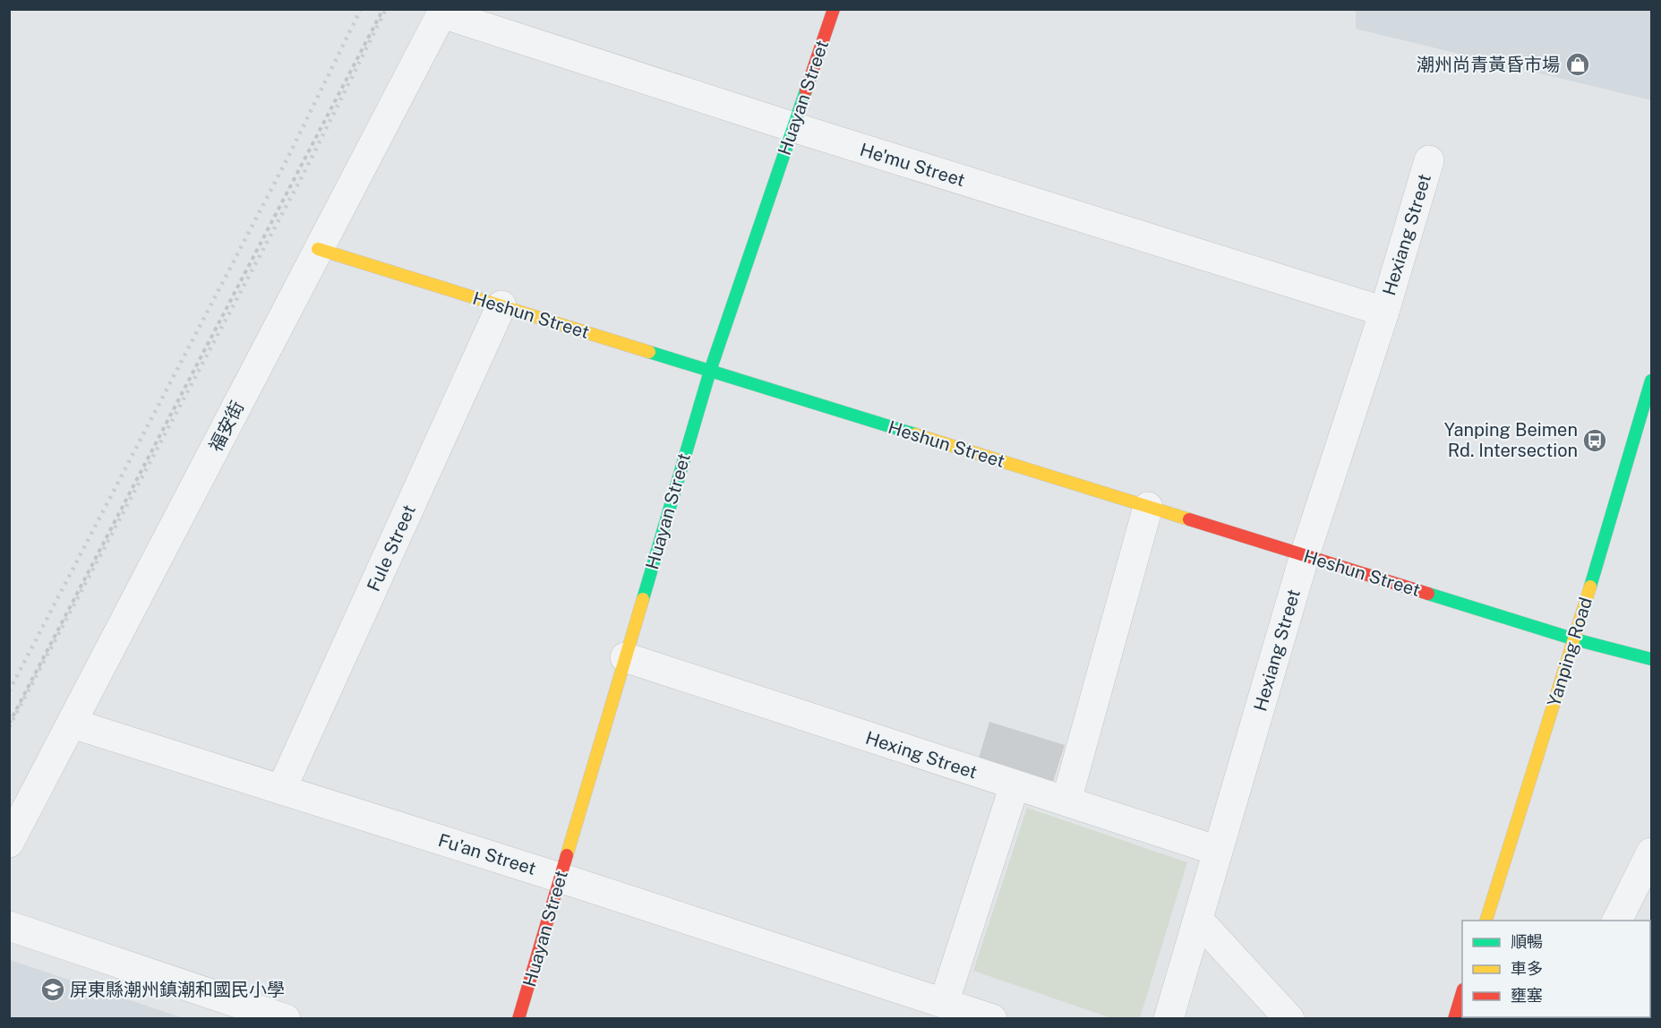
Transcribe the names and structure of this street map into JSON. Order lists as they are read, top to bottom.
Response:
{
  "streets": {
    "street": [
      "Huayan Street",
      "He'mu Street",
      "Hexiang Street",
      "Heshun Street",
      "福安街",
      "Fule Street",
      "Yanping Road",
      "Hexing Street",
      "Fu'an Street"
    ]
  },
  "crossings": [
    ["Huayan Street", "He'mu Street"],
    ["Huayan Street", "Heshun Street"],
    ["Huayan Street", "Hexing Street"],
    ["Huayan Street", "Fu'an Street"],
    ["He'mu Street", "Hexiang Street"],
    ["He'mu Street", "福安街"],
    ["Hexiang Street", "Heshun Street"],
    ["Hexiang Street", "Hexing Street"],
    ["Heshun Street", "福安街"],
    ["Heshun Street", "Fule Street"],
    ["Heshun Street", "Yanping Road"],
    ["福安街", "Fu'an Street"],
    ["Fule Street", "Fu'an Street"]
  ],
  "places": {
    "shop": ["潮州尚青黃昏市場"],
    "bus stop": ["Yanping Beimen Rd. Intersection"],
    "school or university": ["屏東縣潮州鎮潮和國民小學"]
  },
  "legend": ["順暢", "車多", "壅塞"]
}
